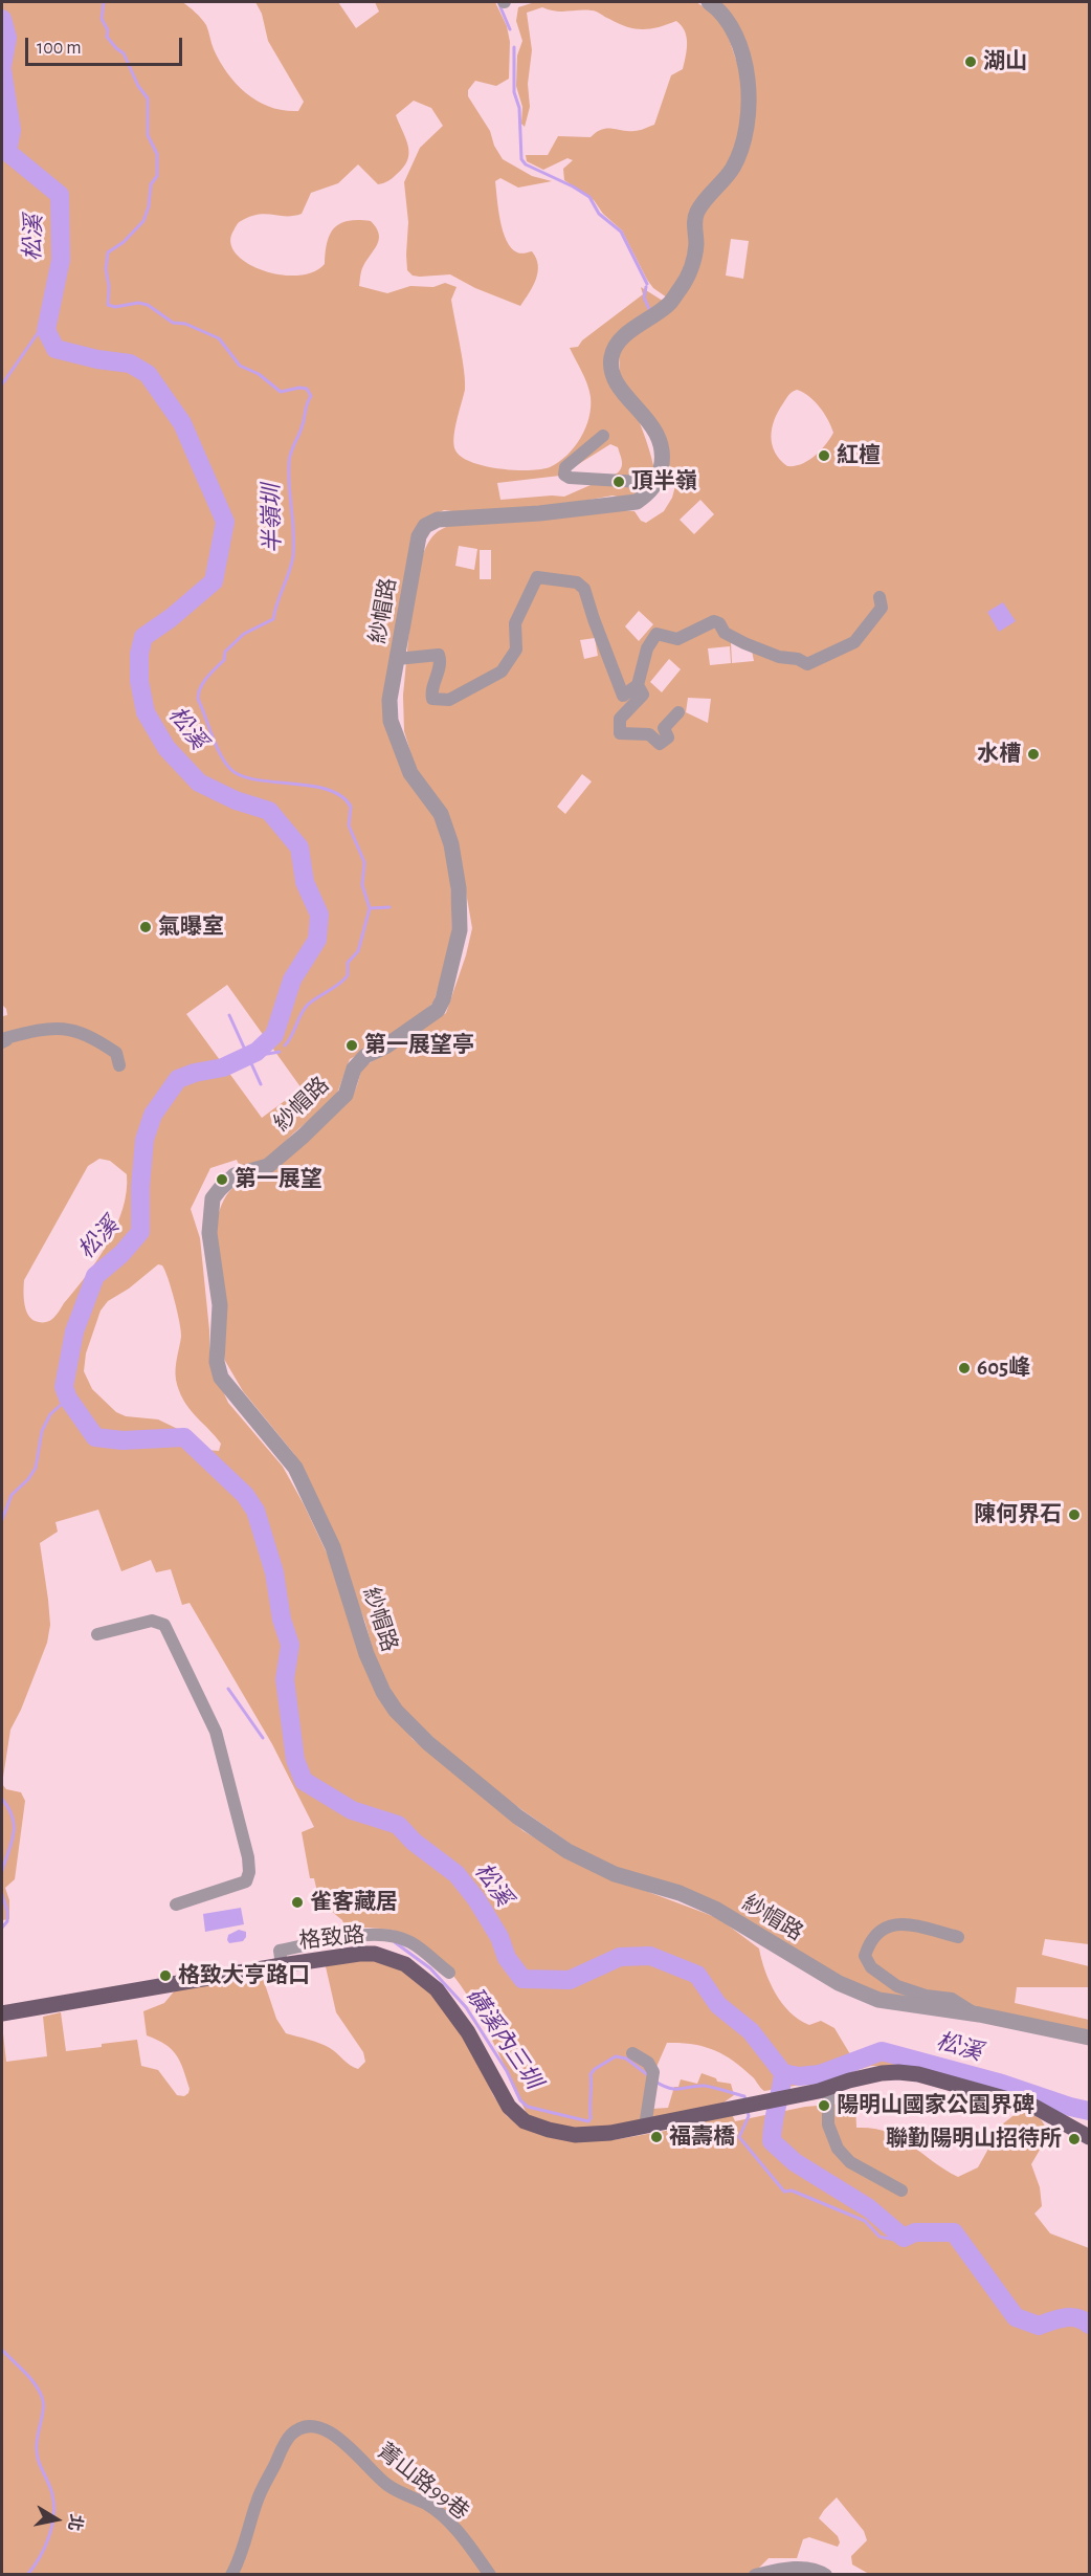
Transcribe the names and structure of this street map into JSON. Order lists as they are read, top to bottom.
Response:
{
  "streets": {
    "main road": ["格致路"],
    "street": ["紗帽路", "菁山路99巷"]
  },
  "water": ["松溪", "半嶺圳", "磺溪內三圳"],
  "places": [
    "湖山",
    "紅檀",
    "頂半嶺",
    "水槽",
    "氣曝室",
    "第一展望亭",
    "第一展望",
    "605峰",
    "陳何界石",
    "雀客藏居",
    "格致大亨路口",
    "陽明山國家公園界碑",
    "福壽橋",
    "聯勤陽明山招待所"
  ],
  "scale_bar": "100 m",
  "north": "right"
}
